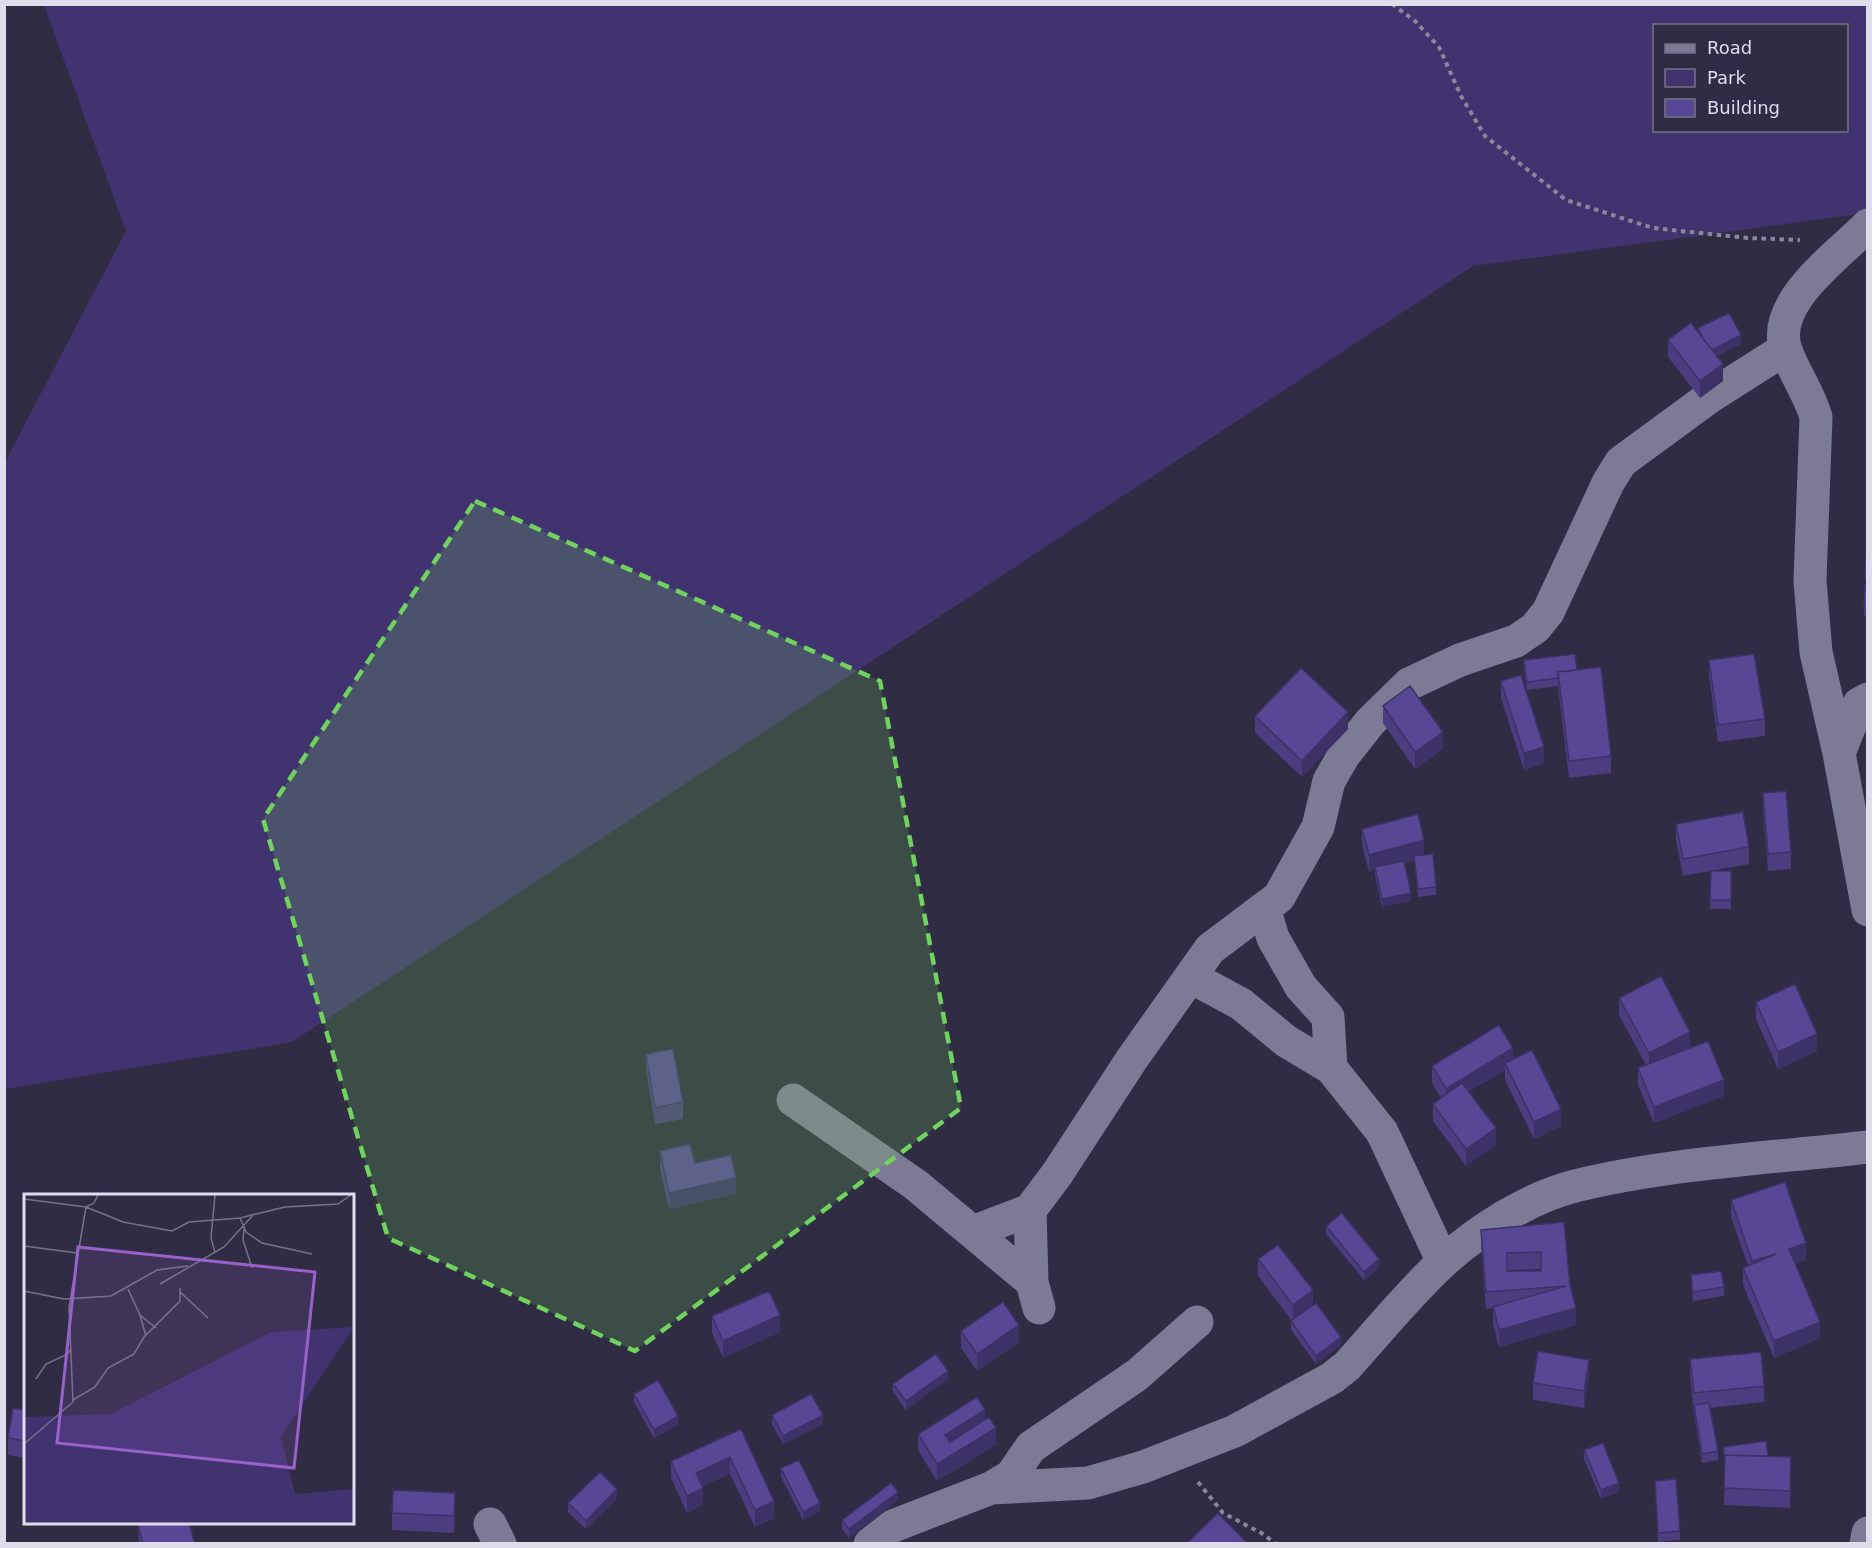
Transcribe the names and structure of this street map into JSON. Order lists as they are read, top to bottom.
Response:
{
  "legend": ["Road", "Park", "Building"]
}
